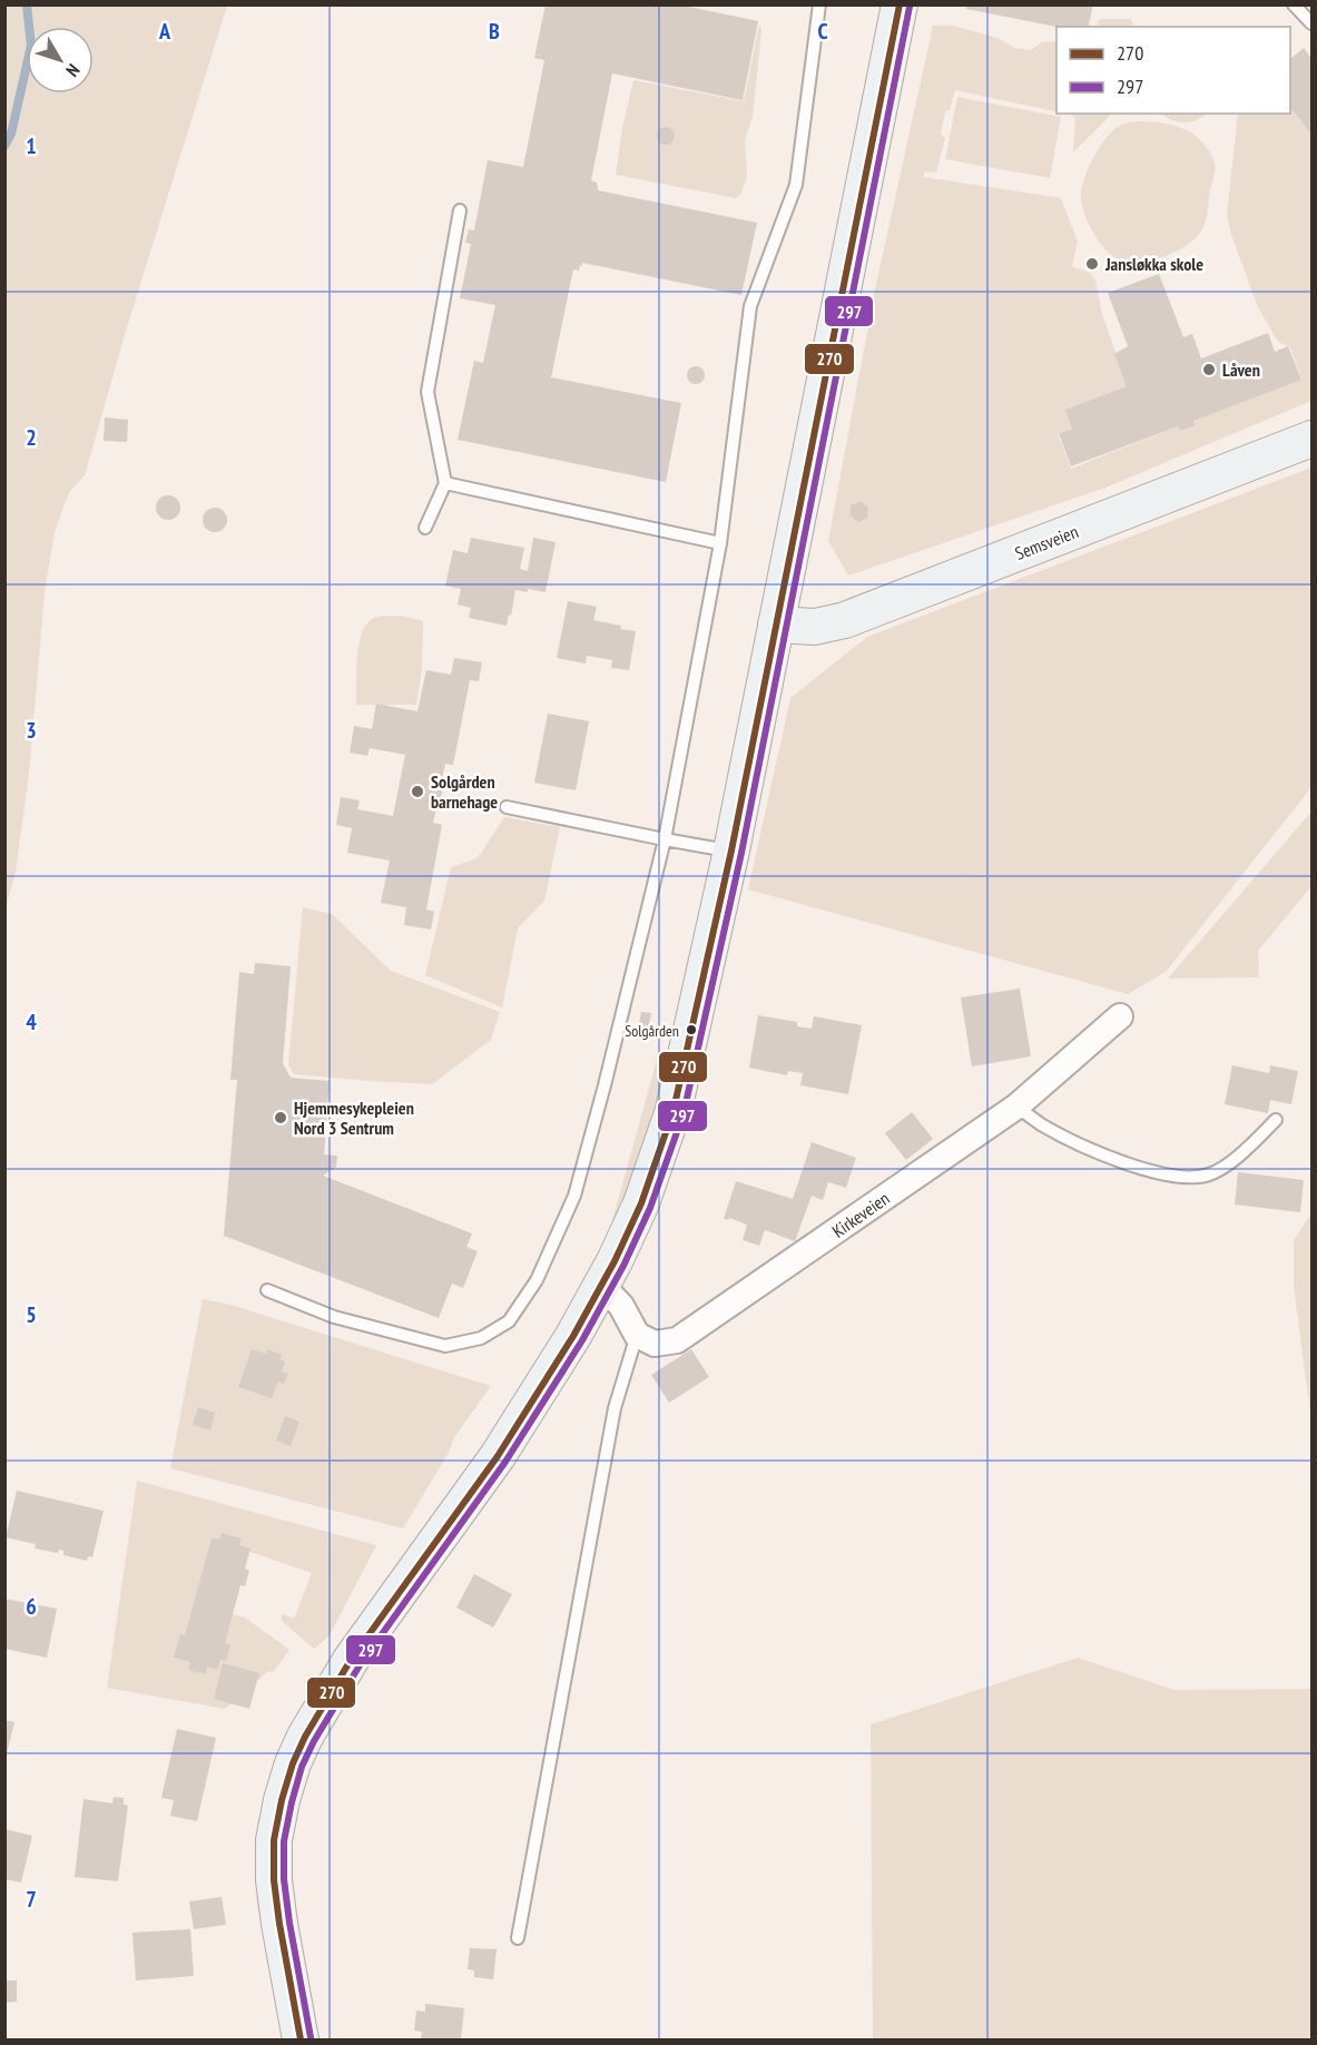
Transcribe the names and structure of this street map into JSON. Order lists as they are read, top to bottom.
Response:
{
  "streets": {
    "main road": ["Semsveien"],
    "street": ["Kirkeveien"]
  },
  "places": [
    "Jansløkka skole",
    "Låven",
    "Solgården barnehage",
    "Solgården",
    "Hjemmesykepleien Nord 3 Sentrum"
  ],
  "lines": ["transit line 270", "transit line 297"],
  "legend": ["270", "297"],
  "north": "bottom right",
  "grid": {
    "columns": ["A", "B", "C"],
    "rows": [
      "1",
      "2",
      "3",
      "4",
      "5",
      "6",
      "7"
    ]
  }
}
